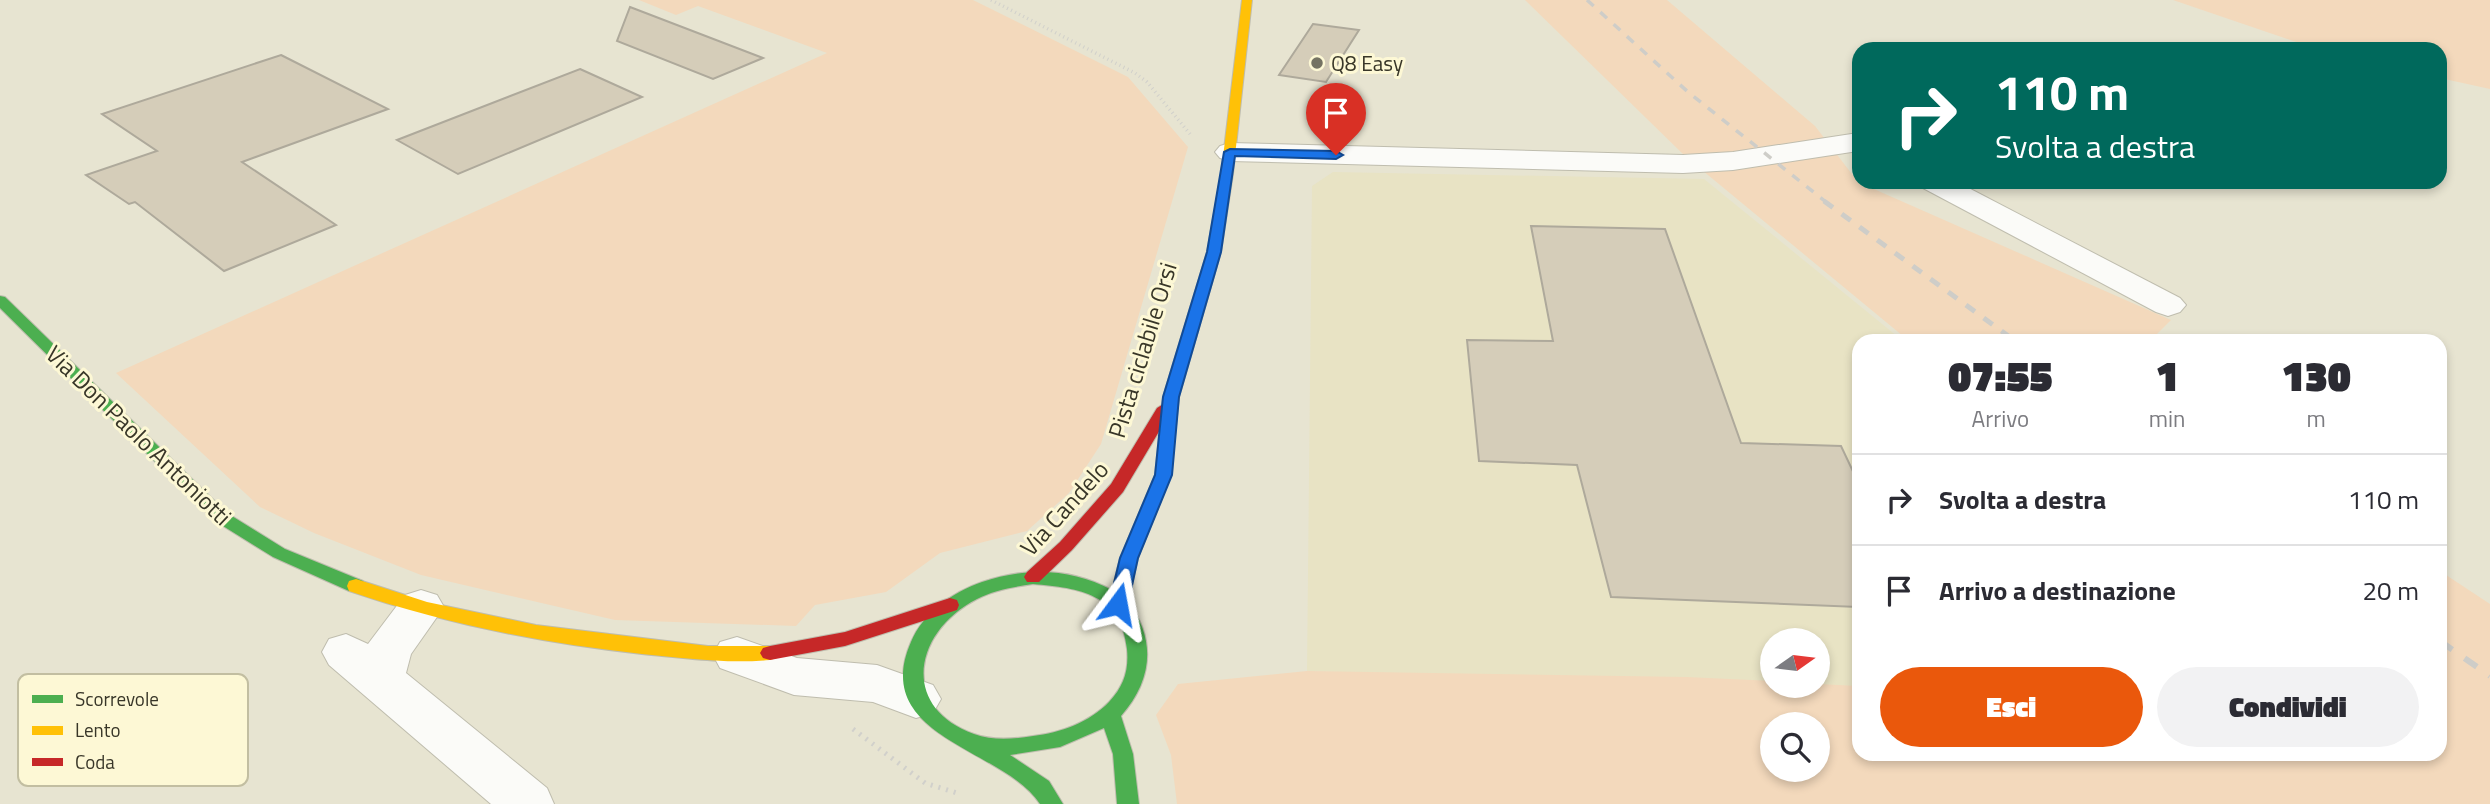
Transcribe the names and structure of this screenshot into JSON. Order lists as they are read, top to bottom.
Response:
{
  "streets": {
    "street": ["Via Don Paolo Antoniotti", "Via Candelo"]
  },
  "crossings": [
    ["Via Don Paolo Antoniotti", "Via Candelo"]
  ],
  "places": ["Q8 Easy"],
  "legend": ["Scorrevole", "Lento", "Coda"],
  "north": "right",
  "page": {
    "turn": ["110 m", "Svolta a destra"],
    "eta": [
      "07:55",
      "Arrivo",
      "1",
      "min",
      "130",
      "m"
    ],
    "list": [
      {
        "name": "Svolta a destra",
        "value": "110 m"
      },
      {
        "name": "Arrivo a destinazione",
        "value": "20 m"
      }
    ],
    "buttons": ["Esci", "Condividi"]
  }
}
